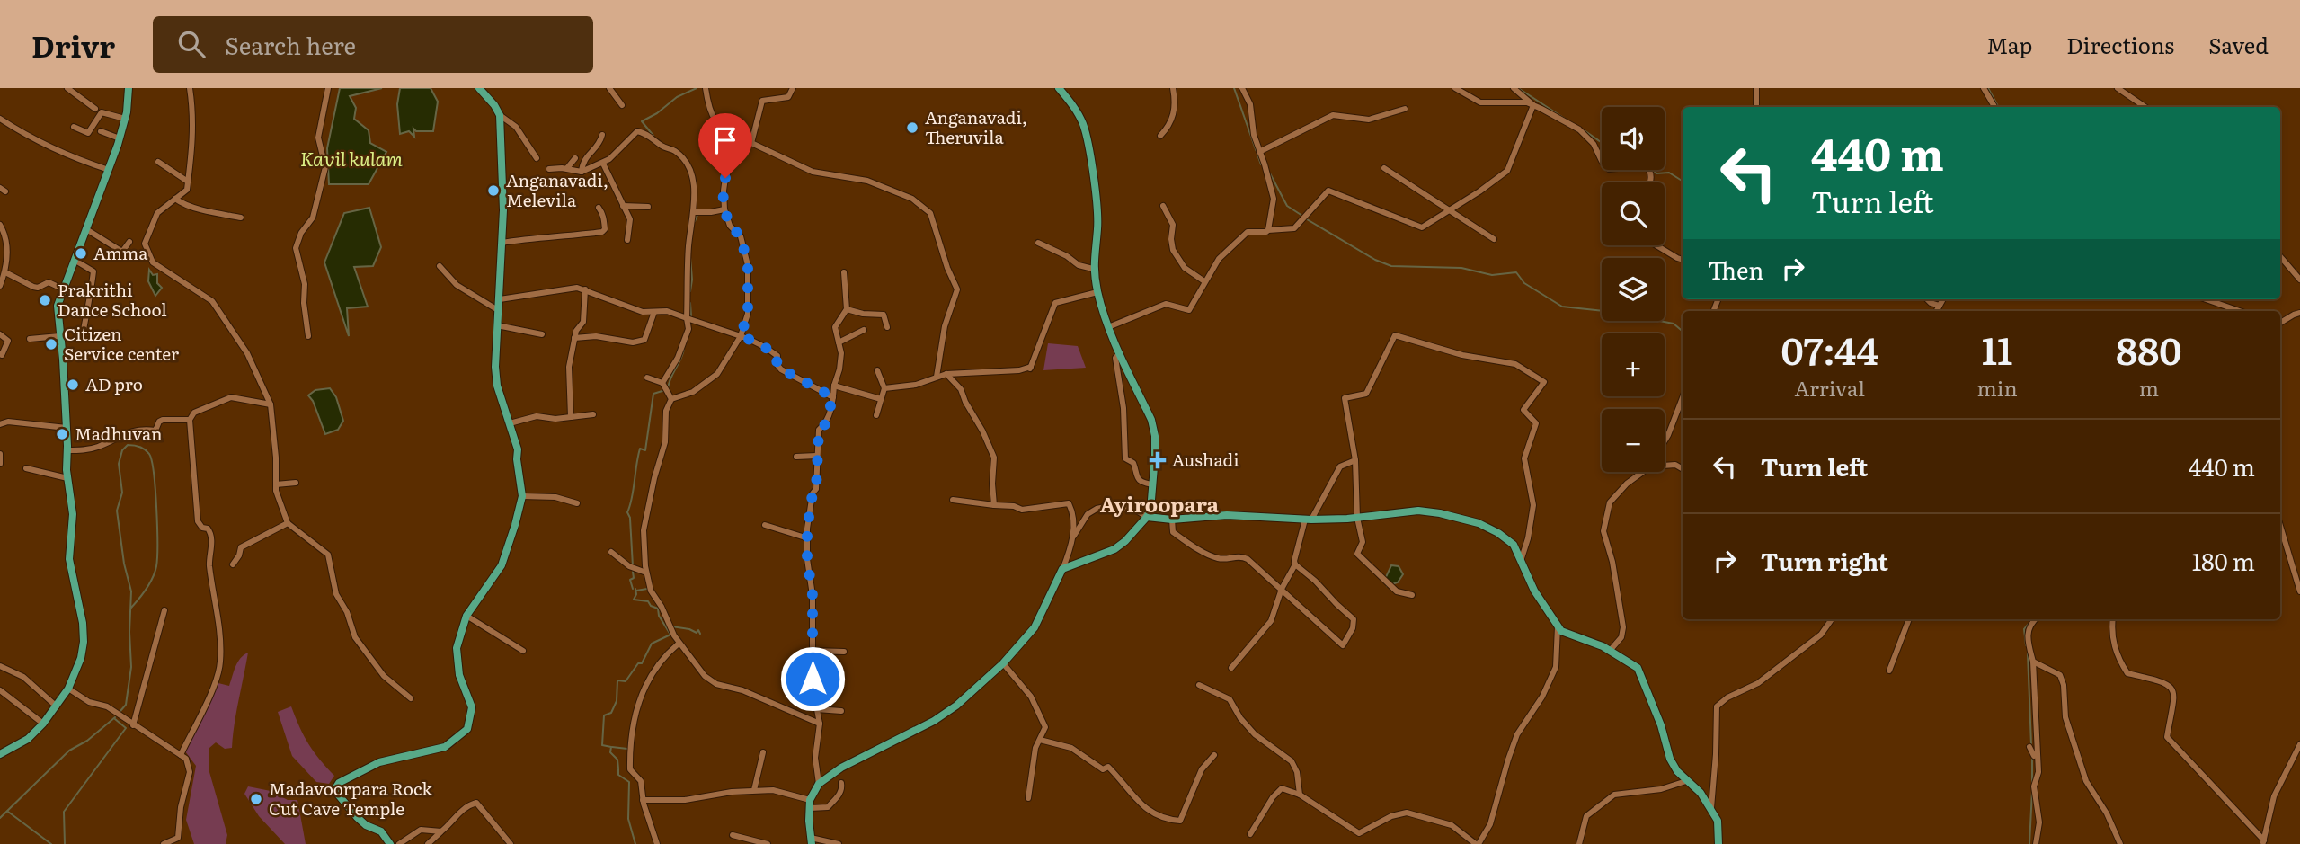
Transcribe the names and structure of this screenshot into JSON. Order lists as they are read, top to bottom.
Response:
{
  "districts": ["Ayiroopara"],
  "water": ["Kavil kulam"],
  "places": {
    "other": [
      "Anganavadi, Theruvila",
      "Anganavadi, Melevila",
      "Amma",
      "Prakrithi Dance School",
      "Citizen Service center",
      "AD pro",
      "Madhuvan",
      "Madavoorpara Rock Cut Cave Temple"
    ],
    "health": ["Aushadi"]
  },
  "page": {
    "header": "Drivr",
    "search": "Search here",
    "nav": ["Map", "Directions", "Saved"],
    "map_buttons": ["+", "−"],
    "turn": ["440 m", "Turn left"],
    "then": "Then",
    "eta": [
      "07:44",
      "Arrival",
      "11",
      "min",
      "880",
      "m"
    ],
    "list": [
      {
        "name": "Turn left",
        "value": "440 m"
      },
      {
        "name": "Turn right",
        "value": "180 m"
      }
    ]
  }
}
